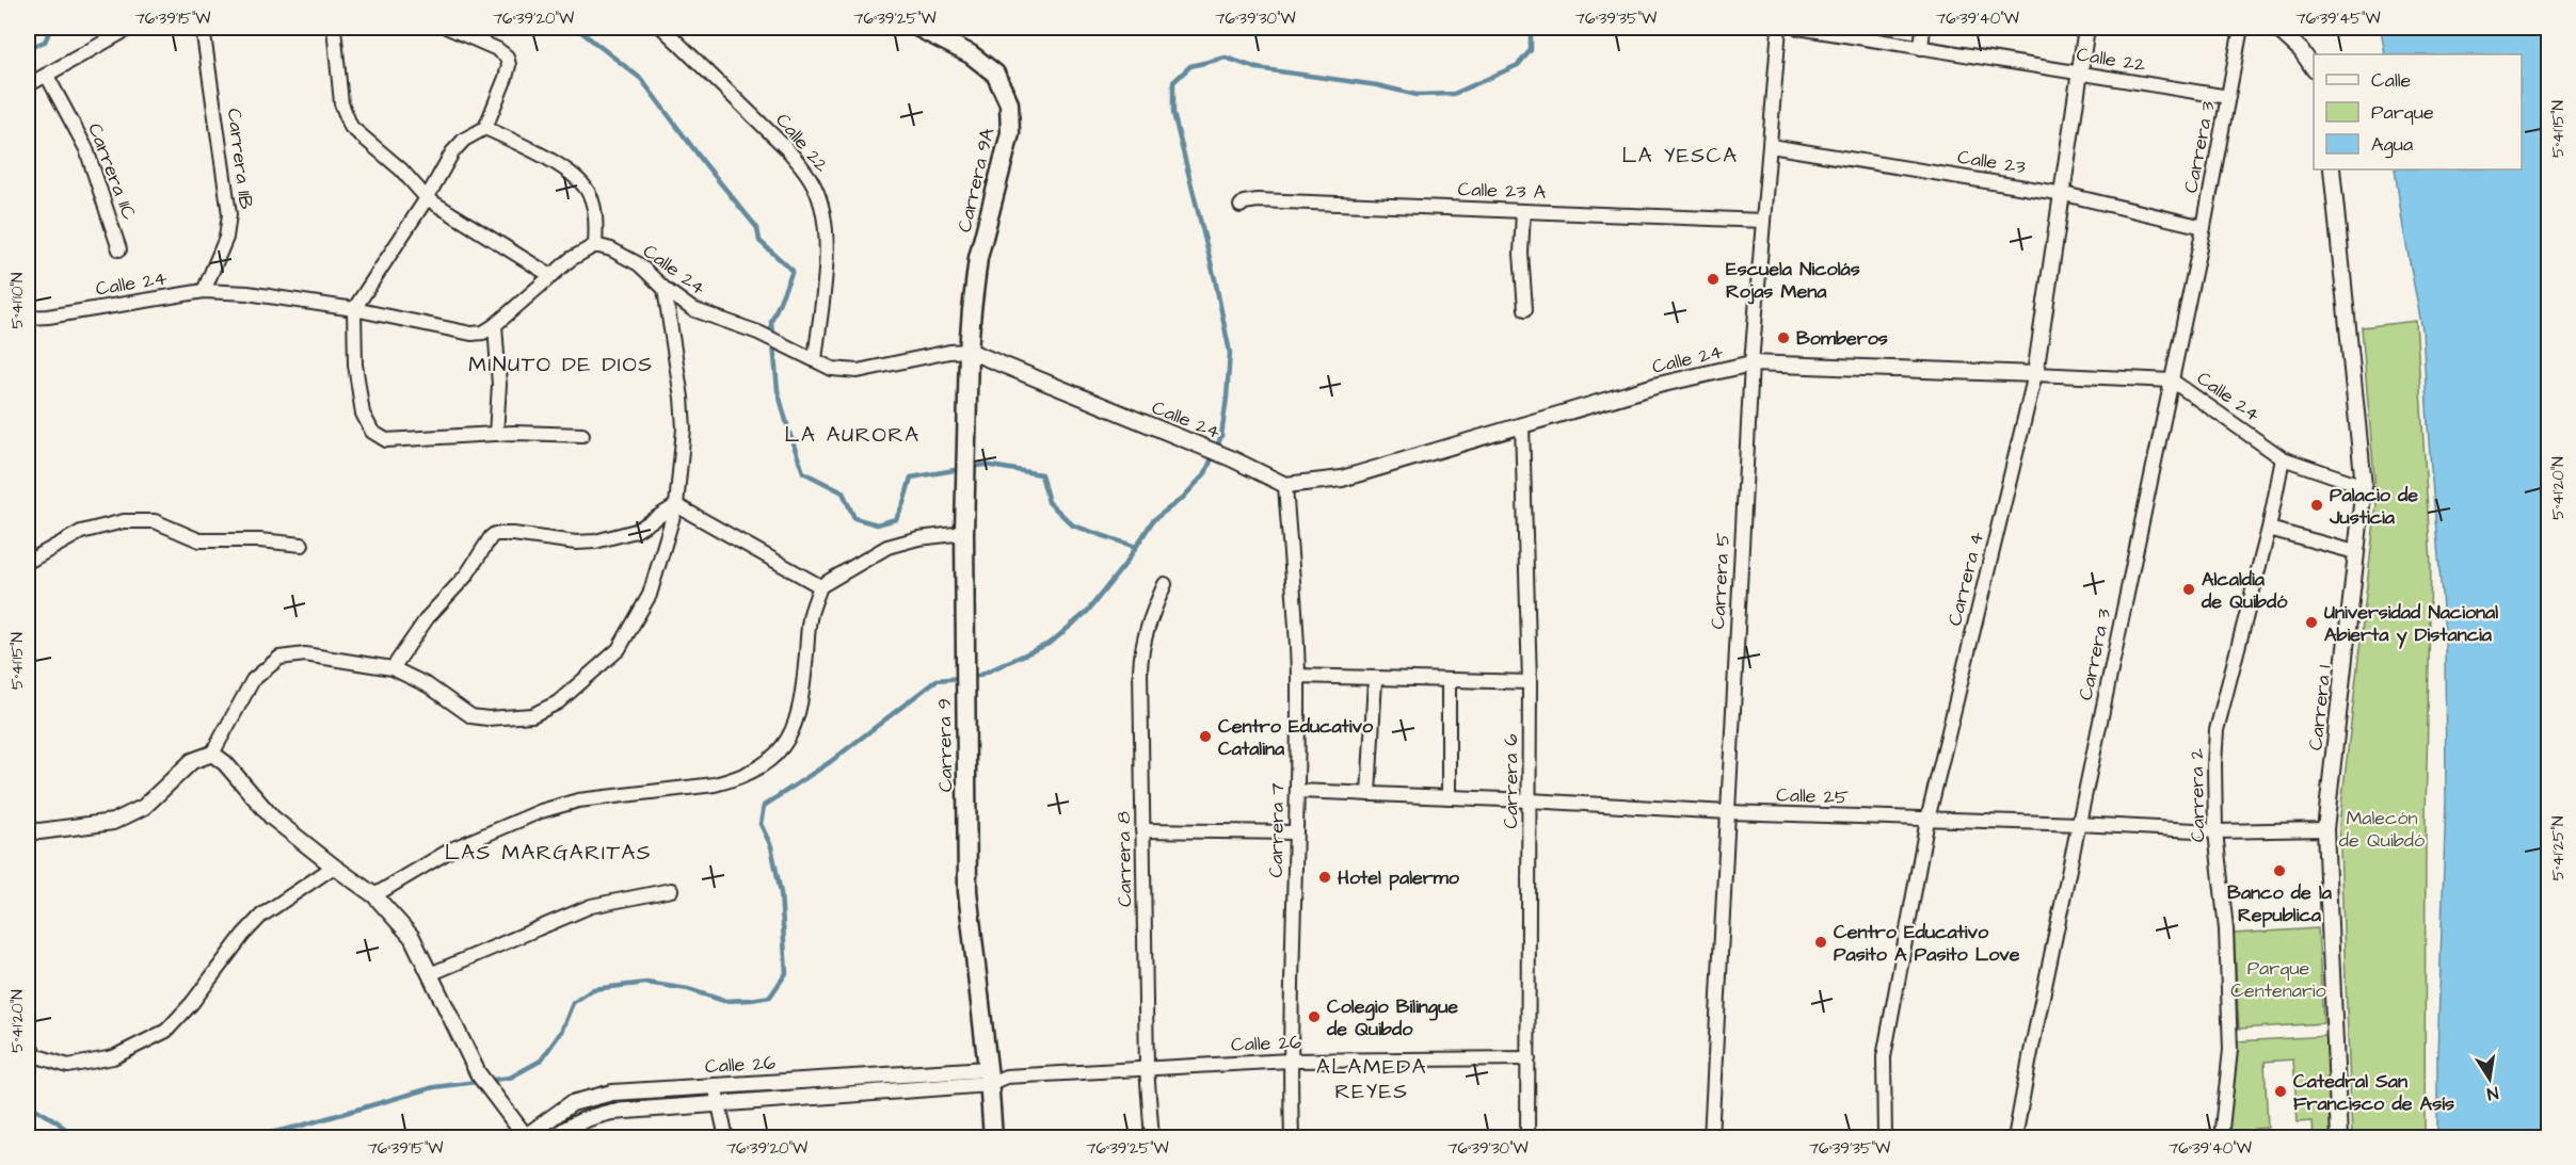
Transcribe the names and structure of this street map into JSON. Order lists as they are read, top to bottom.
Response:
{
  "streets": {
    "main road": ["Carrera 9A", "Carrera 9"],
    "street": [
      "Calle 22",
      "Carrera 3",
      "Carrera 11B",
      "Calle 23",
      "Carrera 11C",
      "Calle 23 A",
      "Calle 24",
      "Carrera 4",
      "Carrera 5",
      "Carrera 1",
      "Carrera 6",
      "Carrera 2",
      "Calle 25",
      "Carrera 7",
      "Carrera 8",
      "Calle 26"
    ]
  },
  "crossings": [
    ["Calle 22", "Carrera 3"],
    ["Calle 22", "Calle 24"],
    ["Calle 22", "Carrera 4"],
    ["Carrera 3", "Calle 23"],
    ["Carrera 3", "Calle 24"],
    ["Carrera 3", "Calle 25"],
    ["Carrera 11B", "Calle 24"],
    ["Calle 23", "Carrera 4"],
    ["Calle 23", "Carrera 5"],
    ["Carrera 9A", "Calle 24"],
    ["Carrera 9A", "Carrera 9"],
    ["Calle 23 A", "Carrera 5"],
    ["Calle 24", "Carrera 4"],
    ["Calle 24", "Carrera 5"],
    ["Calle 24", "Carrera 1"],
    ["Calle 24", "Carrera 9"],
    ["Calle 24", "Carrera 6"],
    ["Calle 24", "Carrera 2"],
    ["Calle 24", "Carrera 7"],
    ["Carrera 4", "Calle 25"],
    ["Carrera 5", "Calle 25"],
    ["Carrera 1", "Calle 25"],
    ["Carrera 9", "Calle 26"],
    ["Carrera 6", "Calle 25"],
    ["Carrera 6", "Calle 26"],
    ["Carrera 2", "Calle 25"],
    ["Calle 25", "Carrera 7"],
    ["Carrera 7", "Calle 26"],
    ["Carrera 8", "Calle 26"]
  ],
  "districts": [
    "LA YESCA",
    "MINUTO DE DIOS",
    "LA AURORA",
    "LAS MARGARITAS",
    "ALAMEDA REYES"
  ],
  "parks": ["Malecón de Quibdó", "Parque Centenario"],
  "places": [
    "Escuela Nicolás Rojas Mena",
    "Bomberos",
    "Palacio de Justicia",
    "Alcaldìa de Quibdó",
    "Universidad Nacional Abierta y Distancia",
    "Centro Educativo Catalina",
    "Banco de la Republica",
    "Hotel palermo",
    "Centro Educativo Pasito A Pasito Love",
    "Colegio Bilingue de Quibdo",
    "Catedral San Francisco de Asís"
  ],
  "legend": ["Calle", "Parque", "Agua"],
  "north": "bottom",
  "coordinates": [
    "76°39'15\"W",
    "76°39'20\"W",
    "76°39'25\"W",
    "76°39'30\"W",
    "76°39'35\"W",
    "76°39'40\"W",
    "76°39'45\"W",
    "5°41'15\"N",
    "5°41'10\"N",
    "5°41'20\"N",
    "5°41'25\"N"
  ]
}
